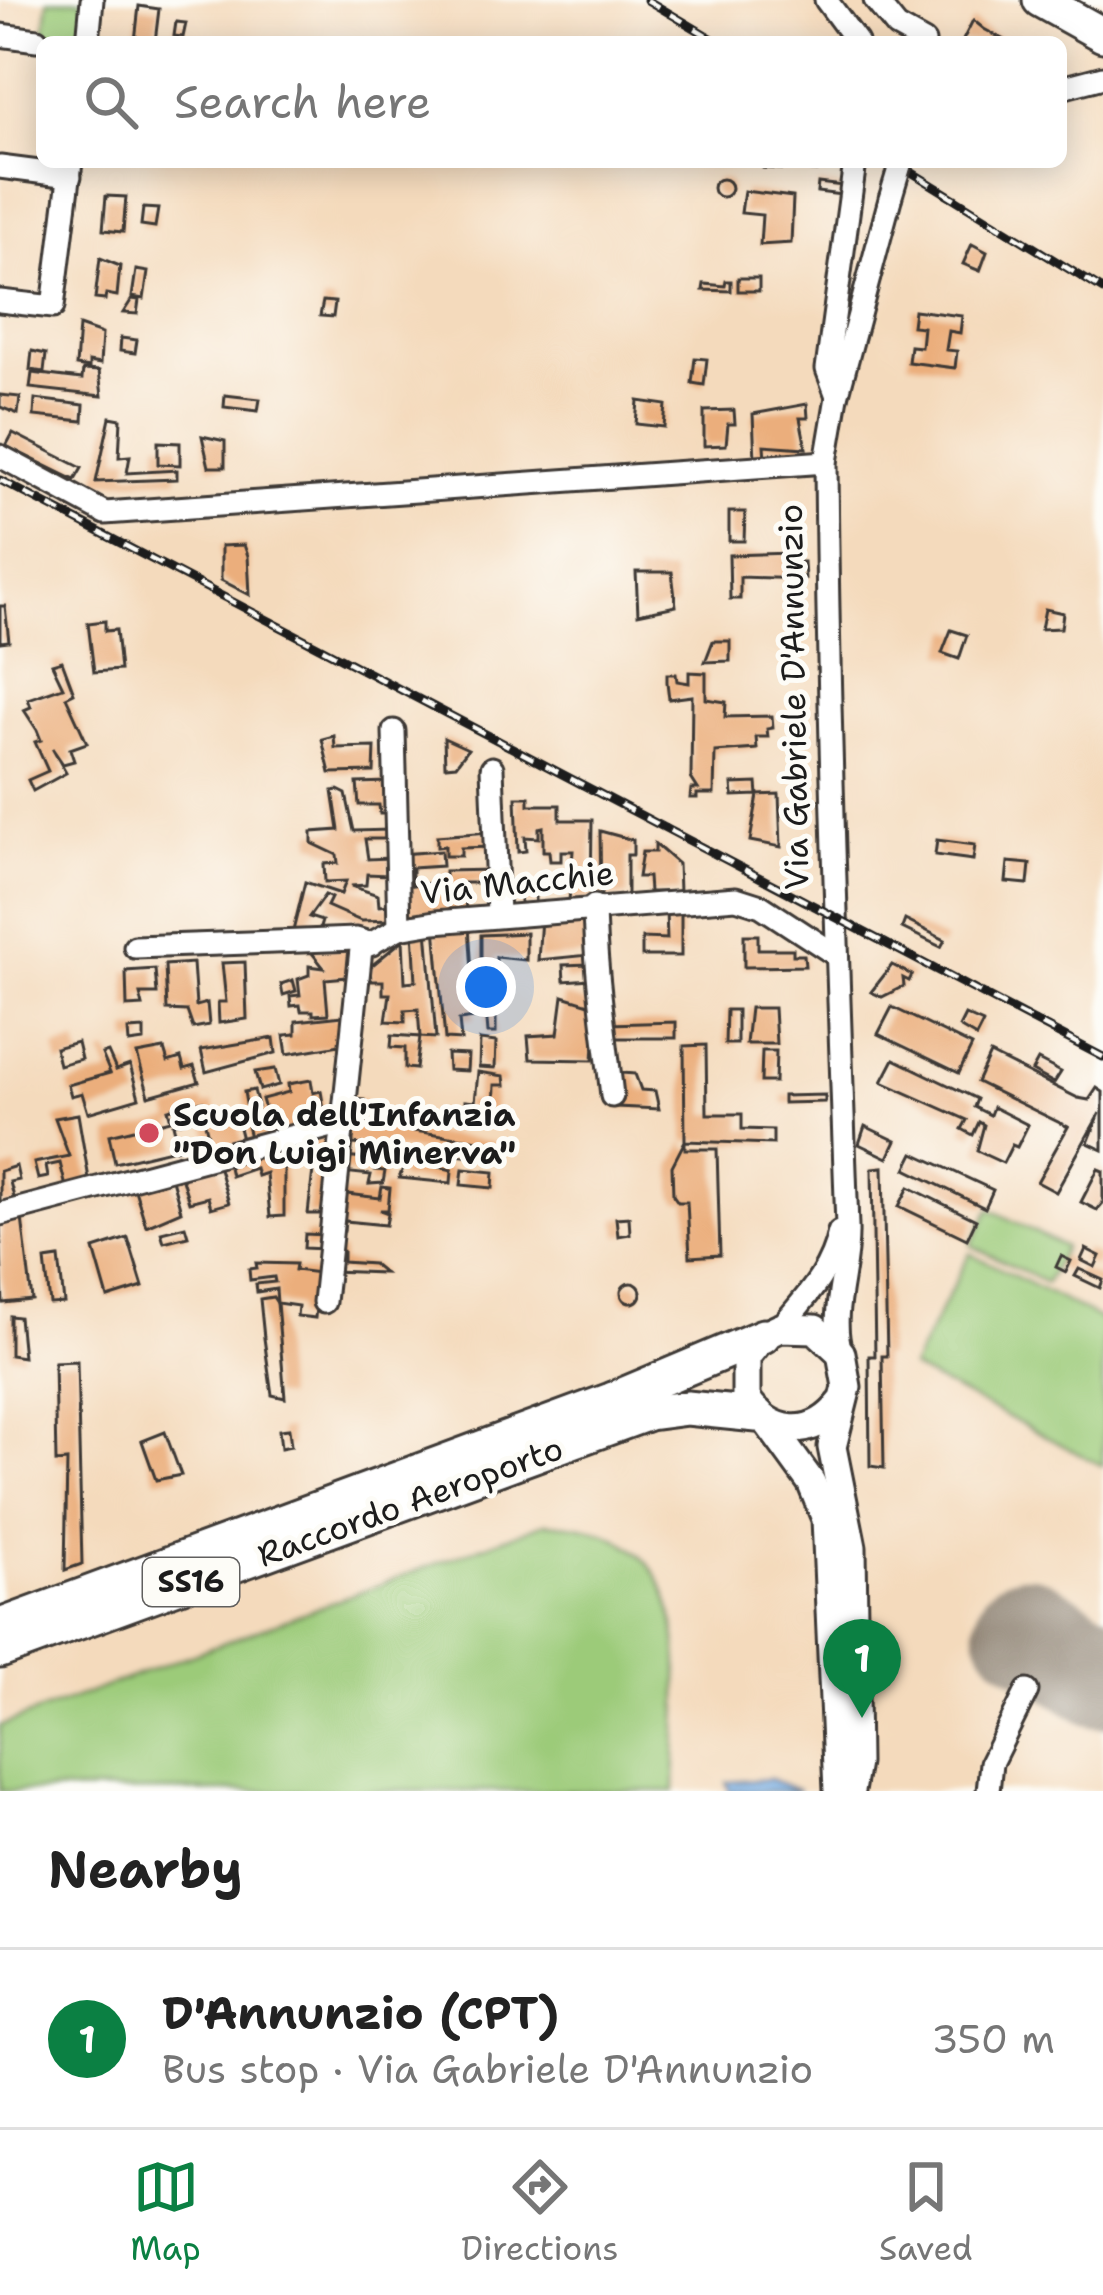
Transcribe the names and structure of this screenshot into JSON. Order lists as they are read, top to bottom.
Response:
{
  "streets": {
    "highway": ["Raccordo Aeroporto", "SS16"],
    "street": ["Via Gabriele D'Annunzio", "Via Macchie"]
  },
  "crossings": [
    ["Via Gabriele D'Annunzio", "Via Macchie"]
  ],
  "places": ["Scuola dell'Infanzia \"Don Luigi Minerva\""],
  "page": {
    "search": "Search here",
    "pins": "1",
    "heading": "Nearby",
    "list": [
      {
        "mark": "1",
        "name": "D'Annunzio (CPT)",
        "note": "Bus stop · Via Gabriele D'Annunzio",
        "value": "350 m"
      }
    ],
    "nav": ["Map", "Directions", "Saved"]
  }
}
